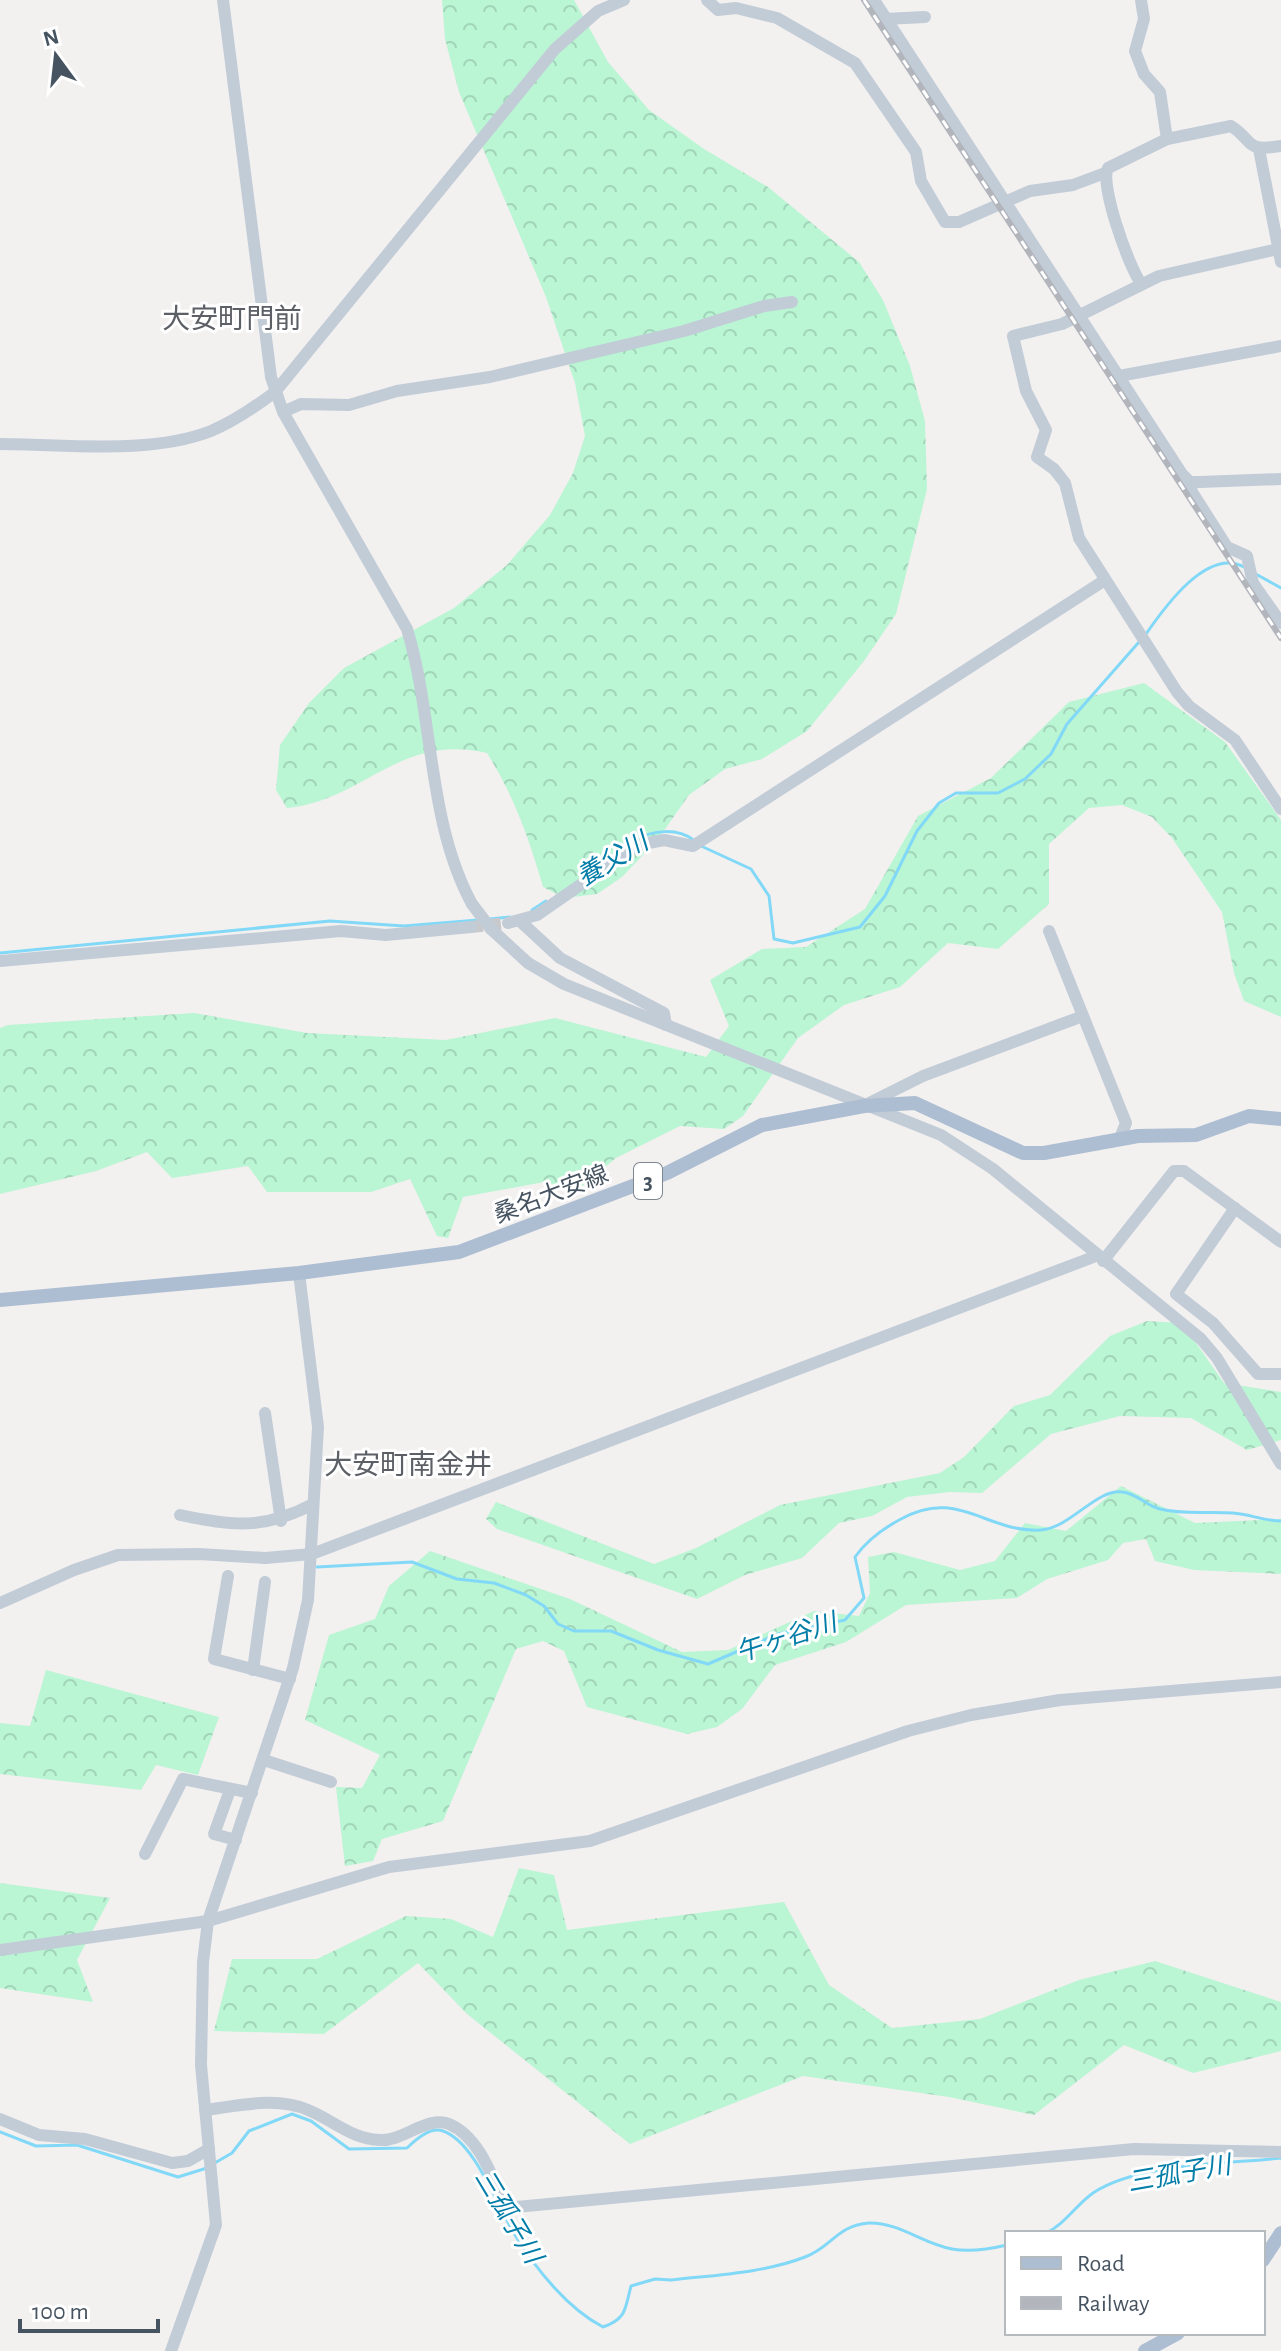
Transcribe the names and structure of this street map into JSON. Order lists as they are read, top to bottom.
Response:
{
  "streets": {
    "main road": ["3", "桑名大安線"]
  },
  "districts": ["大安町門前", "大安町南金井"],
  "water": ["養父川", "午ヶ谷川", "三孤子川"],
  "legend": ["Road", "Railway"],
  "scale_bar": "100 m",
  "north": "top"
}
